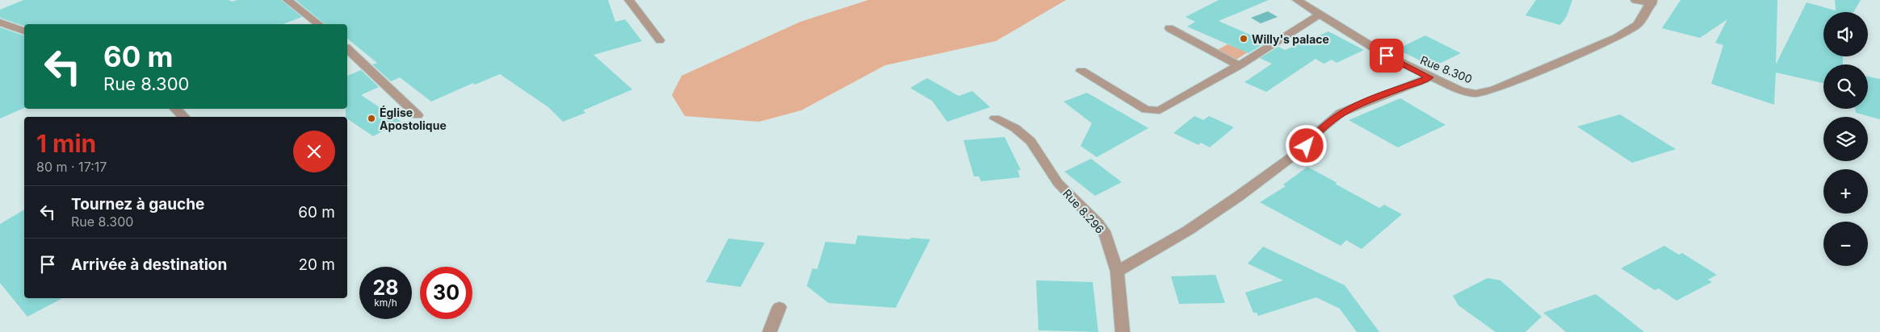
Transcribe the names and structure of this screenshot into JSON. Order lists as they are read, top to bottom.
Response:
{
  "streets": {
    "street": ["Rue 8.300", "Rue 8.296"]
  },
  "places": ["Willy's palace", "Église Apostolique"],
  "page": {
    "map_buttons": ["+", "−"],
    "turn": ["60 m", "Rue 8.300"],
    "heading": ["1 min", "80 m · 17:17"],
    "list": [
      {
        "name": "Tournez à gauche",
        "note": "Rue 8.300",
        "value": "60 m"
      },
      {
        "name": "Arrivée à destination",
        "value": "20 m"
      }
    ],
    "speed": "28 km/h",
    "limit": "30"
  }
}
